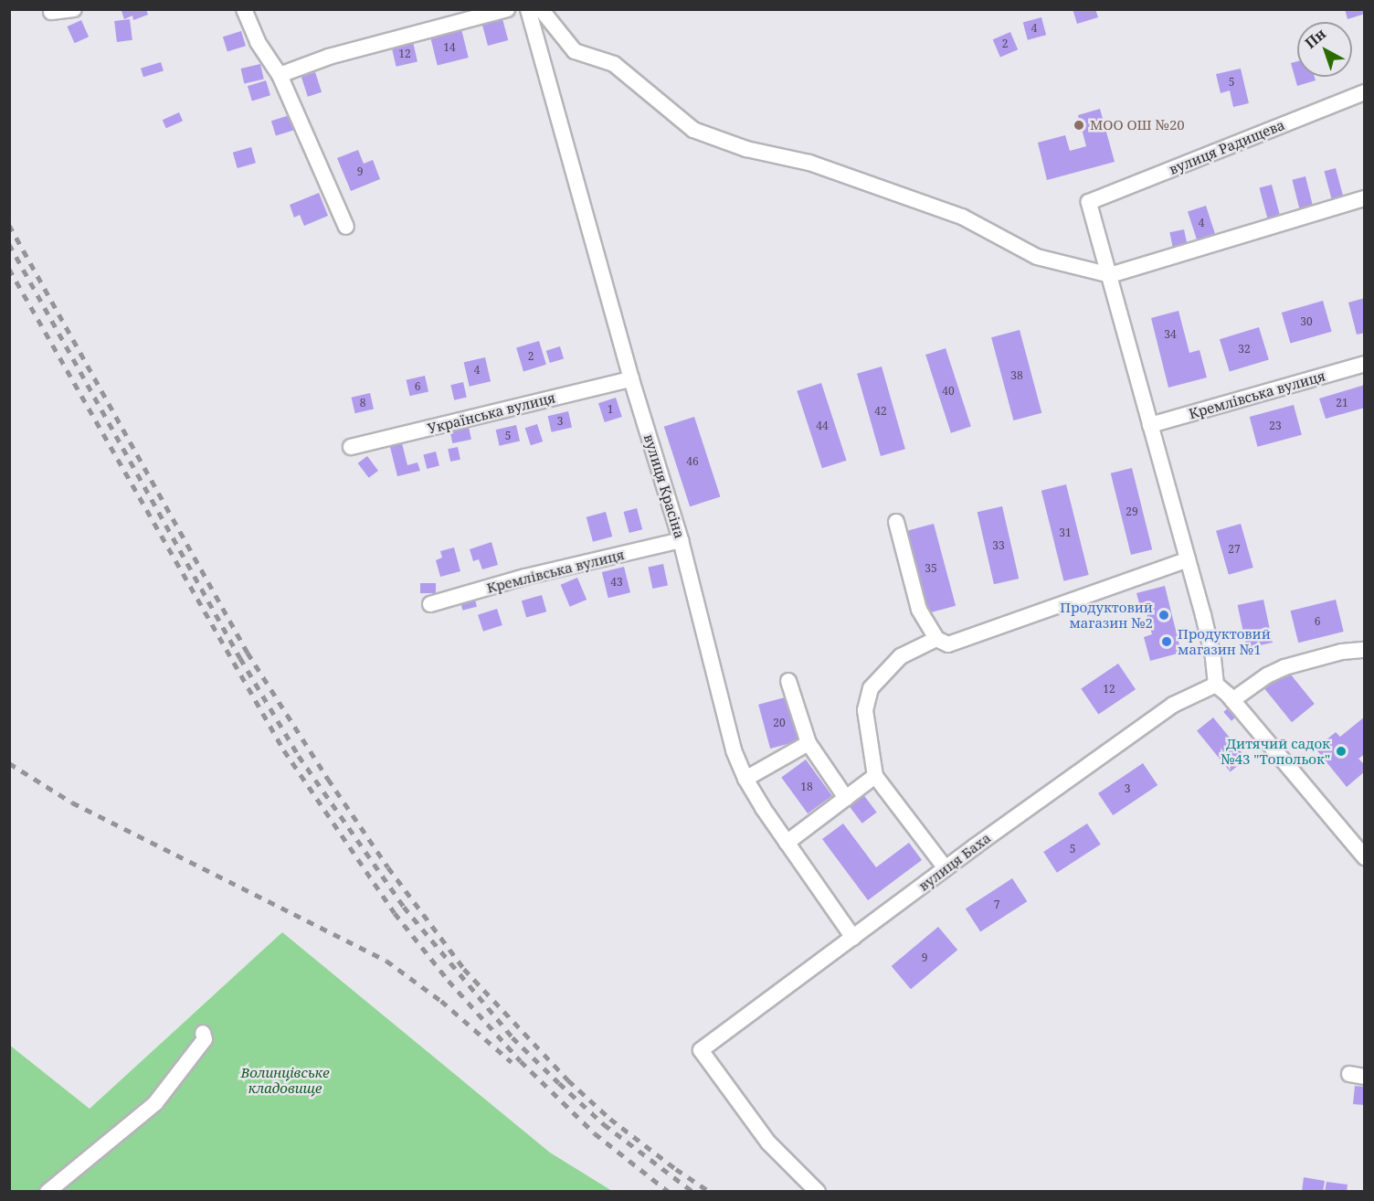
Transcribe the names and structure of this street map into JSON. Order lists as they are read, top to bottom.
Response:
{
  "streets": {
    "street": [
      "вулиця Радищева",
      "Кремлівська вулиця",
      "Українська вулиця",
      "вулиця Красіна",
      "вулиця Баха"
    ]
  },
  "crossings": [
    ["Кремлівська вулиця", "вулиця Красіна"],
    ["Українська вулиця", "вулиця Красіна"],
    ["вулиця Красіна", "вулиця Баха"]
  ],
  "parks": ["Волинцівське кладовище"],
  "places": [
    "МОО ОШ №20",
    "Продуктовий магазин №2",
    "Продуктовий магазин №1",
    "Дитячий садок №43 \"Топольок\""
  ],
  "house_numbers": [
    "4",
    "2",
    "14",
    "12",
    "5",
    "9",
    "4",
    "30",
    "34",
    "32",
    "2",
    "4",
    "38",
    "6",
    "40",
    "8",
    "21",
    "1",
    "42",
    "3",
    "44",
    "23",
    "5",
    "46",
    "29",
    "31",
    "33",
    "27",
    "35",
    "43",
    "6",
    "12",
    "20",
    "18",
    "3",
    "5",
    "7",
    "9"
  ],
  "north": "top left"
}
